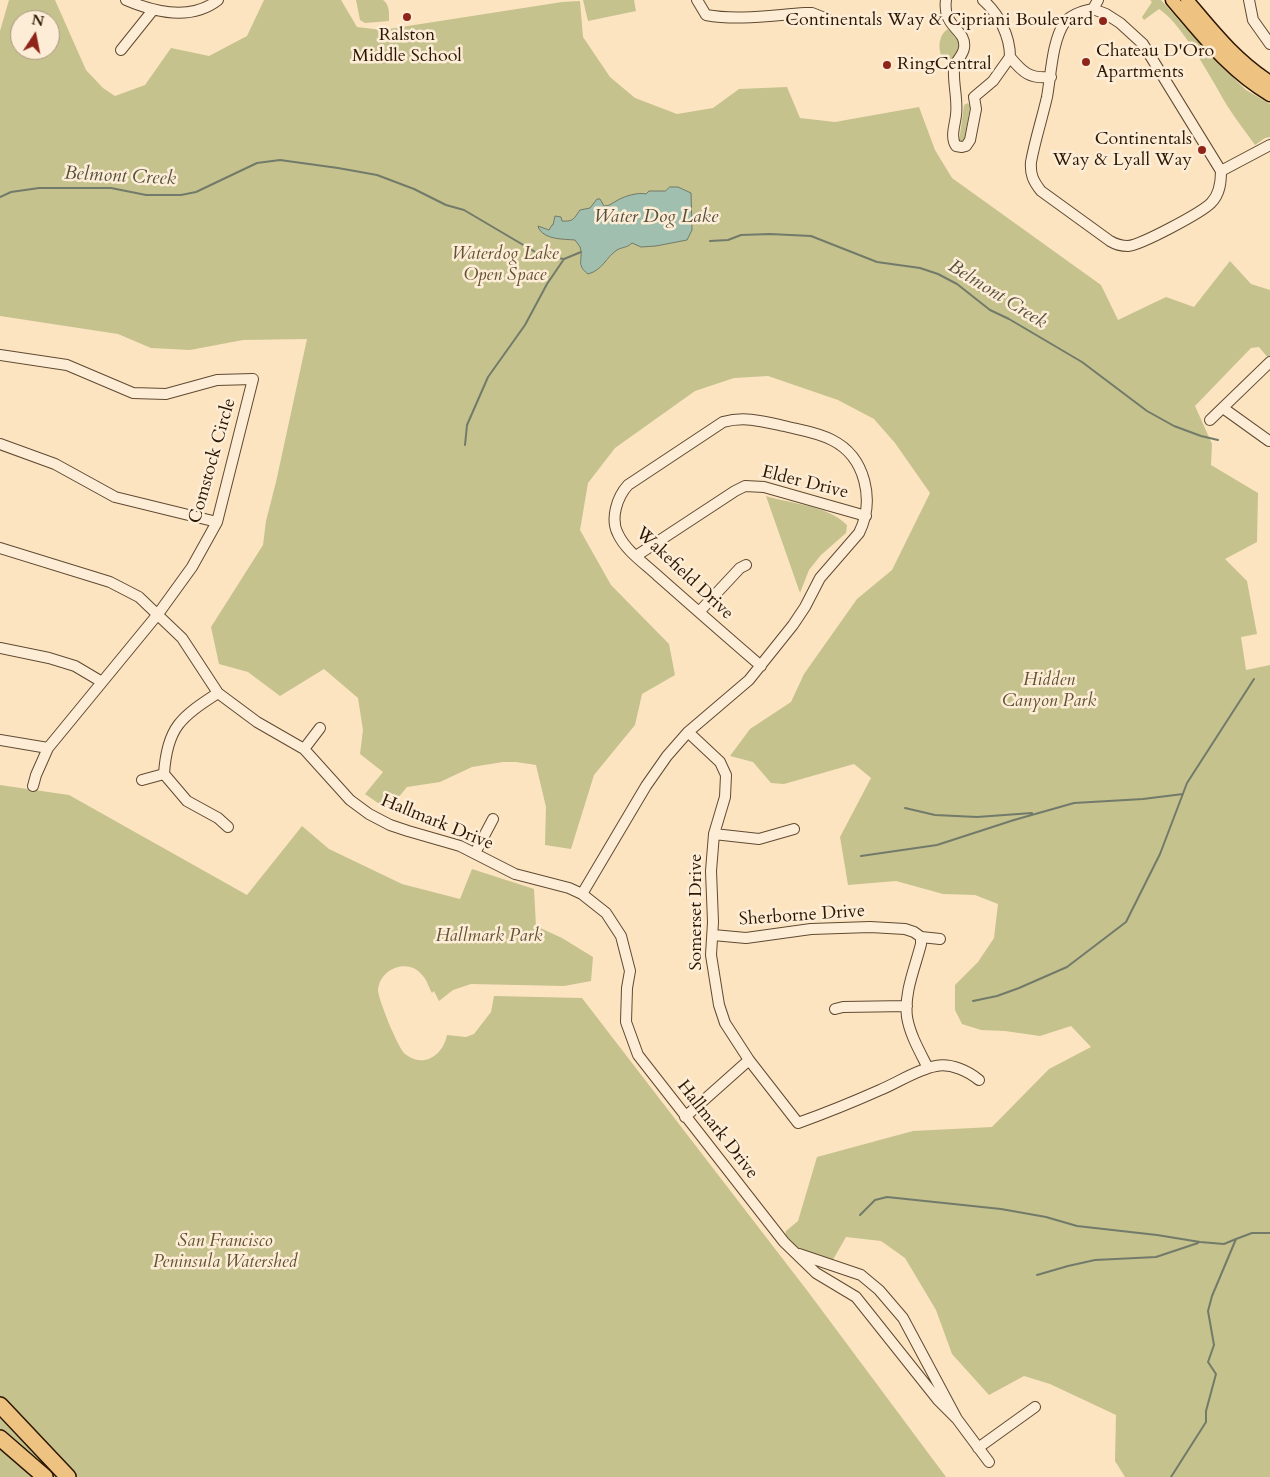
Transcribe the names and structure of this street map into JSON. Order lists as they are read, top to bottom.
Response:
{
  "streets": {
    "street": [
      "Comstock Circle",
      "Elder Drive",
      "Wakefield Drive",
      "Hallmark Drive",
      "Somerset Drive",
      "Sherborne Drive"
    ]
  },
  "crossings": [
    ["Comstock Circle", "Hallmark Drive"],
    ["Elder Drive", "Wakefield Drive"],
    ["Wakefield Drive", "Hallmark Drive"],
    ["Wakefield Drive", "Somerset Drive"],
    ["Somerset Drive", "Sherborne Drive"]
  ],
  "water": ["Belmont Creek", "Water Dog Lake"],
  "parks": [
    "Waterdog Lake Open Space",
    "Hidden Canyon Park",
    "Hallmark Park",
    "San Francisco Peninsula Watershed"
  ],
  "places": [
    "Ralston Middle School",
    "Continentals Way & Cipriani Boulevard",
    "Chateau D'Oro Apartments",
    "RingCentral",
    "Continentals Way & Lyall Way"
  ],
  "north": "top"
}
